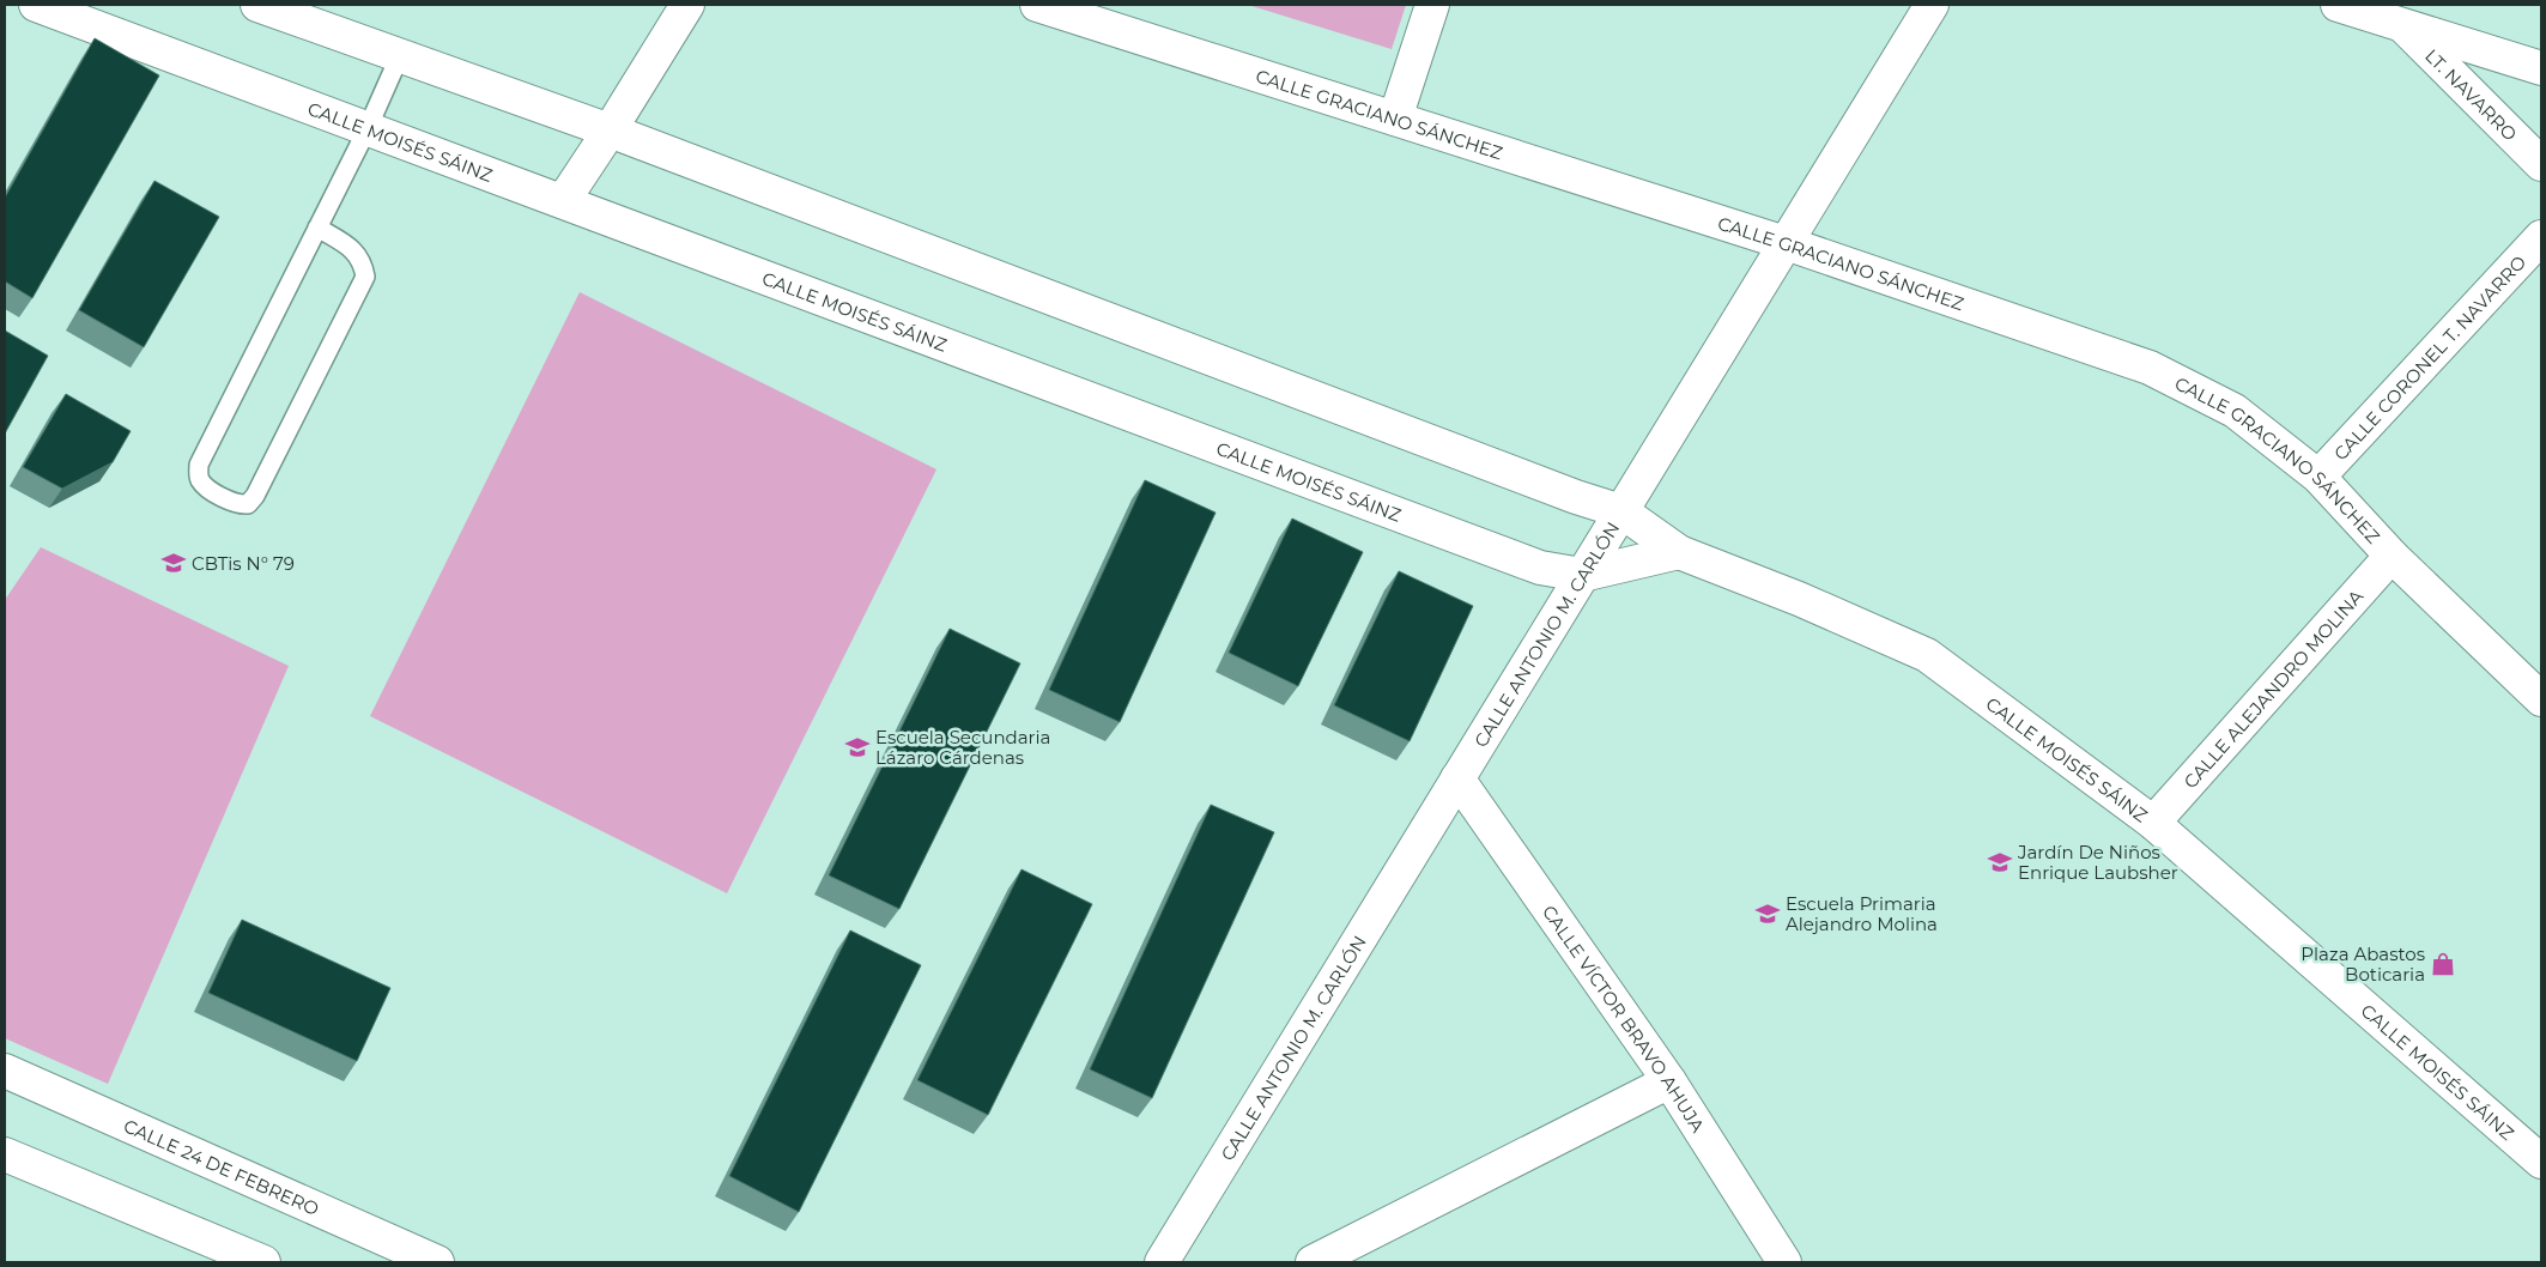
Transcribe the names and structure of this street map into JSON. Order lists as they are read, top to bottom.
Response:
{
  "streets": {
    "street": [
      "LT. NAVARRO",
      "CALLE GRACIANO SÁNCHEZ",
      "CALLE MOISÉS SÁINZ",
      "CALLE CORONEL T. NAVARRO",
      "CALLE ANTONIO M. CARLÓN",
      "CALLE ALEJANDRO MOLINA",
      "CALLE VÍCTOR BRAVO AHUJA",
      "CALLE 24 DE FEBRERO"
    ]
  },
  "crossings": [
    ["CALLE GRACIANO SÁNCHEZ", "CALLE CORONEL T. NAVARRO"],
    ["CALLE GRACIANO SÁNCHEZ", "CALLE ANTONIO M. CARLÓN"],
    ["CALLE GRACIANO SÁNCHEZ", "CALLE ALEJANDRO MOLINA"],
    ["CALLE MOISÉS SÁINZ", "CALLE ANTONIO M. CARLÓN"],
    ["CALLE MOISÉS SÁINZ", "CALLE ALEJANDRO MOLINA"],
    ["CALLE ANTONIO M. CARLÓN", "CALLE VÍCTOR BRAVO AHUJA"]
  ],
  "places": {
    "school or university": [
      "CBTis N° 79",
      "Escuela Secundaria Lázaro Cárdenas",
      "Jardín De Niños Enrique Laubsher",
      "Escuela Primaria Alejandro Molina"
    ],
    "shop": ["Plaza Abastos Boticaria"]
  }
}
